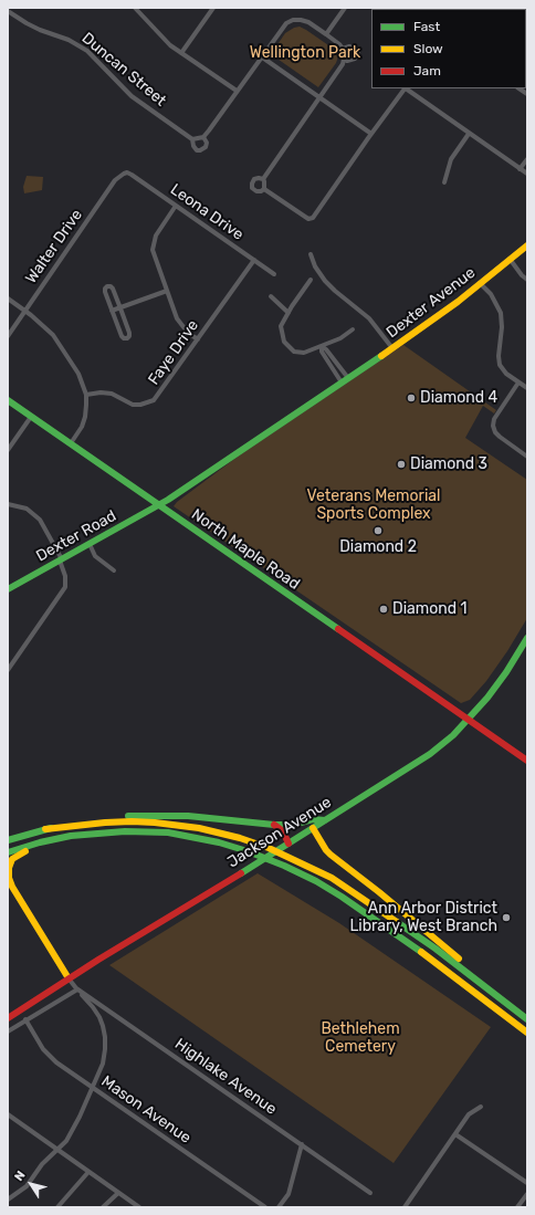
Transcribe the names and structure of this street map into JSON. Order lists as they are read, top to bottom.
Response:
{
  "streets": {
    "main road": [
      "Dexter Avenue",
      "Dexter Road",
      "North Maple Road",
      "Jackson Avenue"
    ],
    "street": [
      "Duncan Street",
      "Leona Drive",
      "Walter Drive",
      "Faye Drive",
      "Highlake Avenue",
      "Mason Avenue"
    ]
  },
  "crossings": [
    ["Leona Drive", "Walter Drive"],
    ["Leona Drive", "Faye Drive"],
    ["Dexter Avenue", "Dexter Road"],
    ["Dexter Avenue", "North Maple Road"],
    ["Dexter Road", "North Maple Road"],
    ["North Maple Road", "Jackson Avenue"],
    ["Jackson Avenue", "Highlake Avenue"]
  ],
  "parks": ["Wellington Park", "Veterans Memorial Sports Complex", "Bethlehem Cemetery"],
  "places": [
    "Diamond 4",
    "Diamond 3",
    "Diamond 2",
    "Diamond 1",
    "Ann Arbor District Library, West Branch"
  ],
  "legend": ["Fast", "Slow", "Jam"],
  "north": "top left"
}
